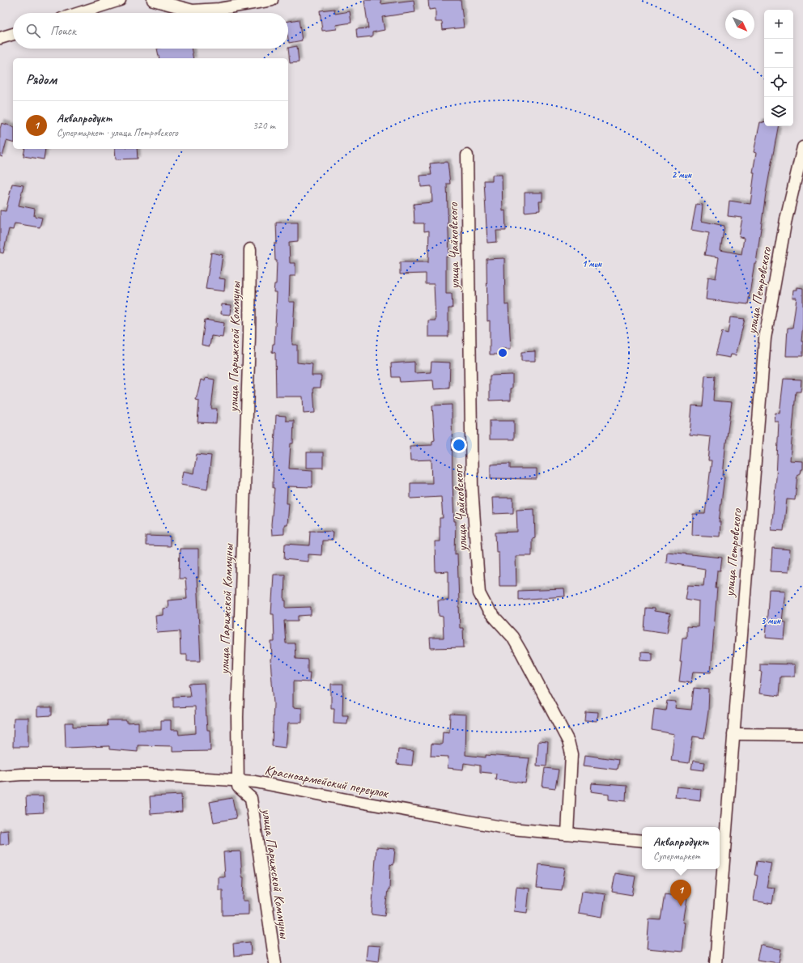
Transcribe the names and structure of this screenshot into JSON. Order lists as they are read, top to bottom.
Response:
{
  "streets": {
    "street": [
      "улица Чайковского",
      "улица Петровского",
      "улица Парижской Коммуны",
      "Красноармейский переулок"
    ]
  },
  "crossings": [
    ["улица Чайковского", "Красноармейский переулок"],
    ["улица Парижской Коммуны", "Красноармейский переулок"]
  ],
  "north": "bottom right",
  "page": {
    "map_buttons": ["+", "−"],
    "search": "Поиск",
    "heading": "Рядом",
    "list": [
      {
        "mark": "1",
        "name": "Аквапродукт",
        "note": "Супермаркет · улица Петровского",
        "value": "320 m"
      }
    ],
    "popup": ["Аквапродукт", "Супермаркет"],
    "pins": "1"
  },
  "rings": ["2 мин", "1 мин", "3 мин"]
}
